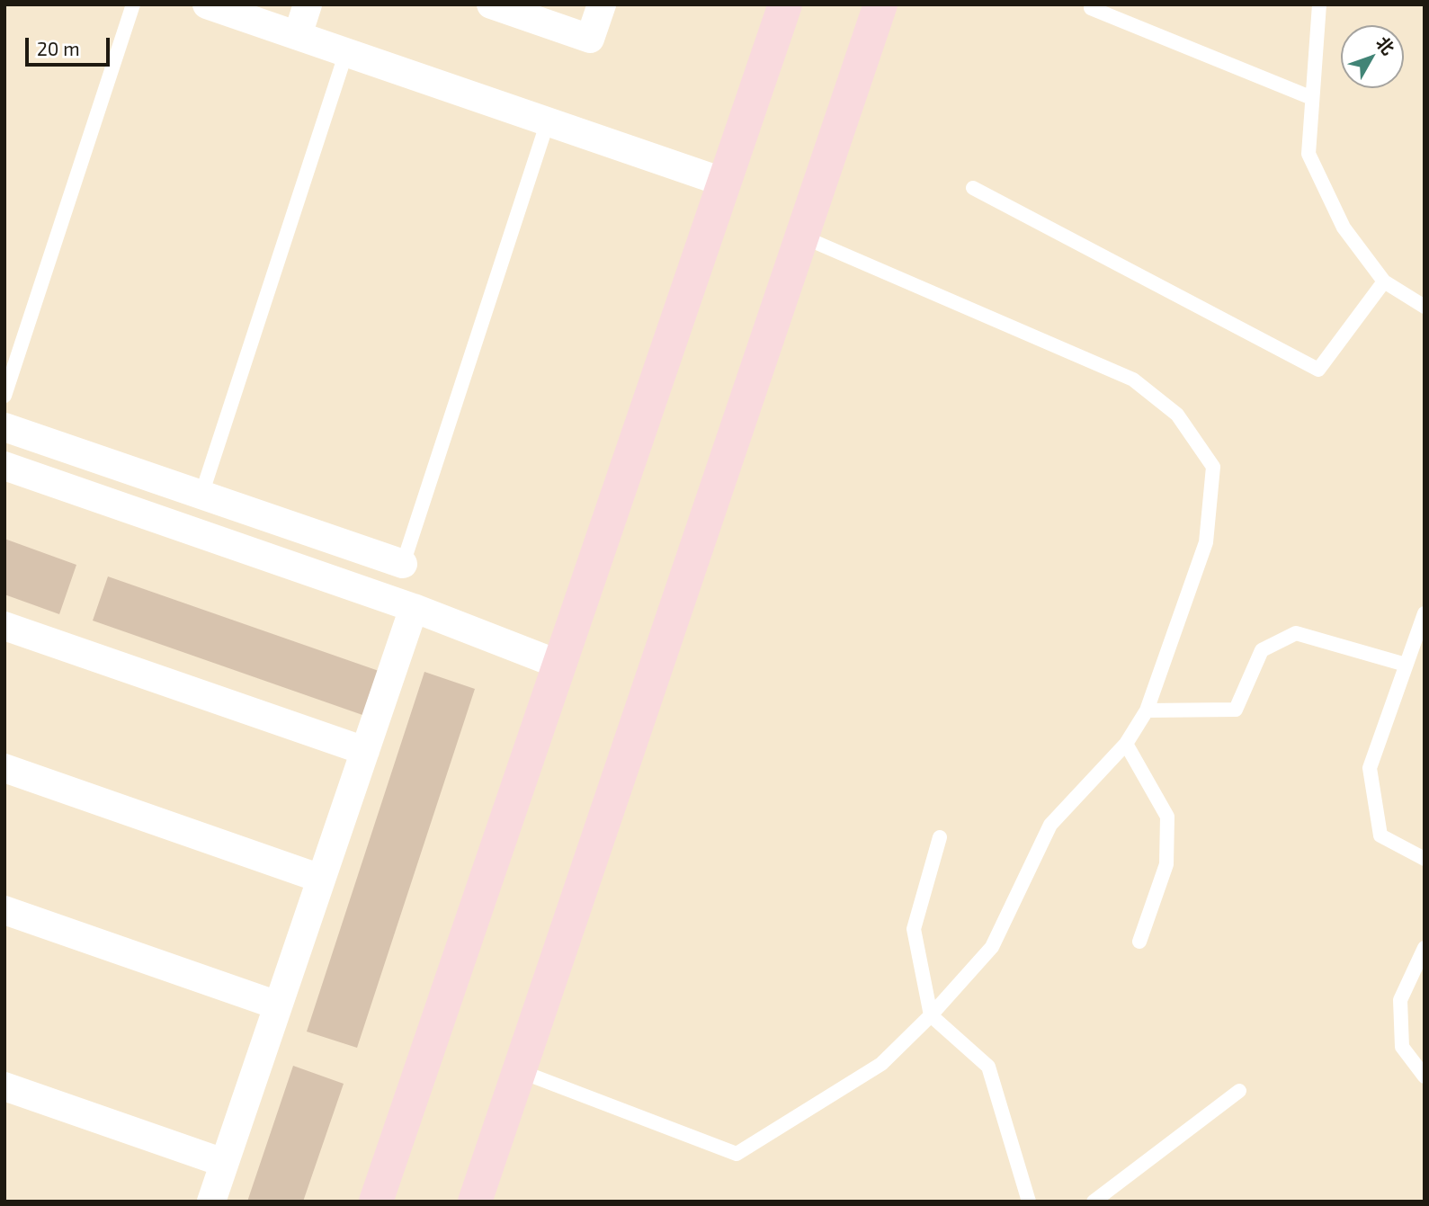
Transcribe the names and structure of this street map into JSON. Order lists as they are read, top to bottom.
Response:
{
  "scale_bar": "20 m",
  "north": "top right"
}
